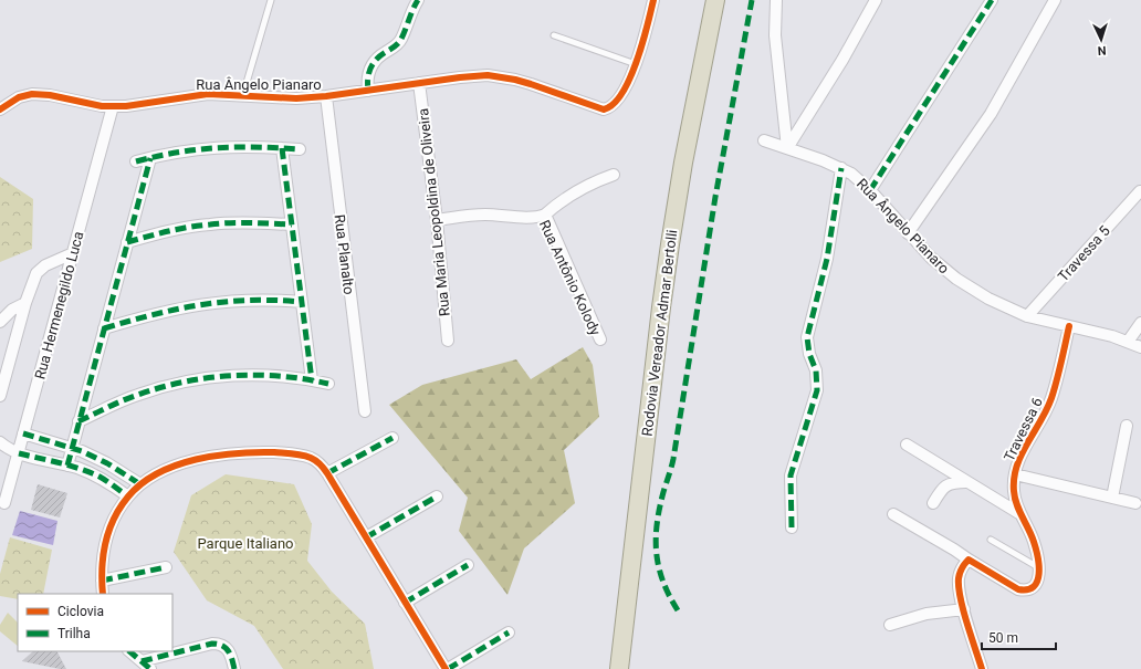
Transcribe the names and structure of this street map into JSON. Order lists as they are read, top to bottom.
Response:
{
  "streets": {
    "highway": ["Rodovia Vereador Admar Bertolli"],
    "street": [
      "Rua Ângelo Pianaro",
      "Rua Maria Leopoldina de Oliveira",
      "Travessa 5",
      "Rua Planalto",
      "Rua Antônio Kolody",
      "Rua Hermenegildo Luca",
      "Travessa 6"
    ]
  },
  "crossings": [
    ["Rua Ângelo Pianaro", "Rua Maria Leopoldina de Oliveira"],
    ["Rua Ângelo Pianaro", "Travessa 5"],
    ["Rua Ângelo Pianaro", "Rua Planalto"],
    ["Rua Ângelo Pianaro", "Rua Hermenegildo Luca"],
    ["Rua Ângelo Pianaro", "Travessa 6"],
    ["Rua Maria Leopoldina de Oliveira", "Rua Antônio Kolody"]
  ],
  "parks": ["Parque Italiano"],
  "legend": ["Ciclovia", "Trilha"],
  "scale_bar": "50 m",
  "north": "bottom"
}
